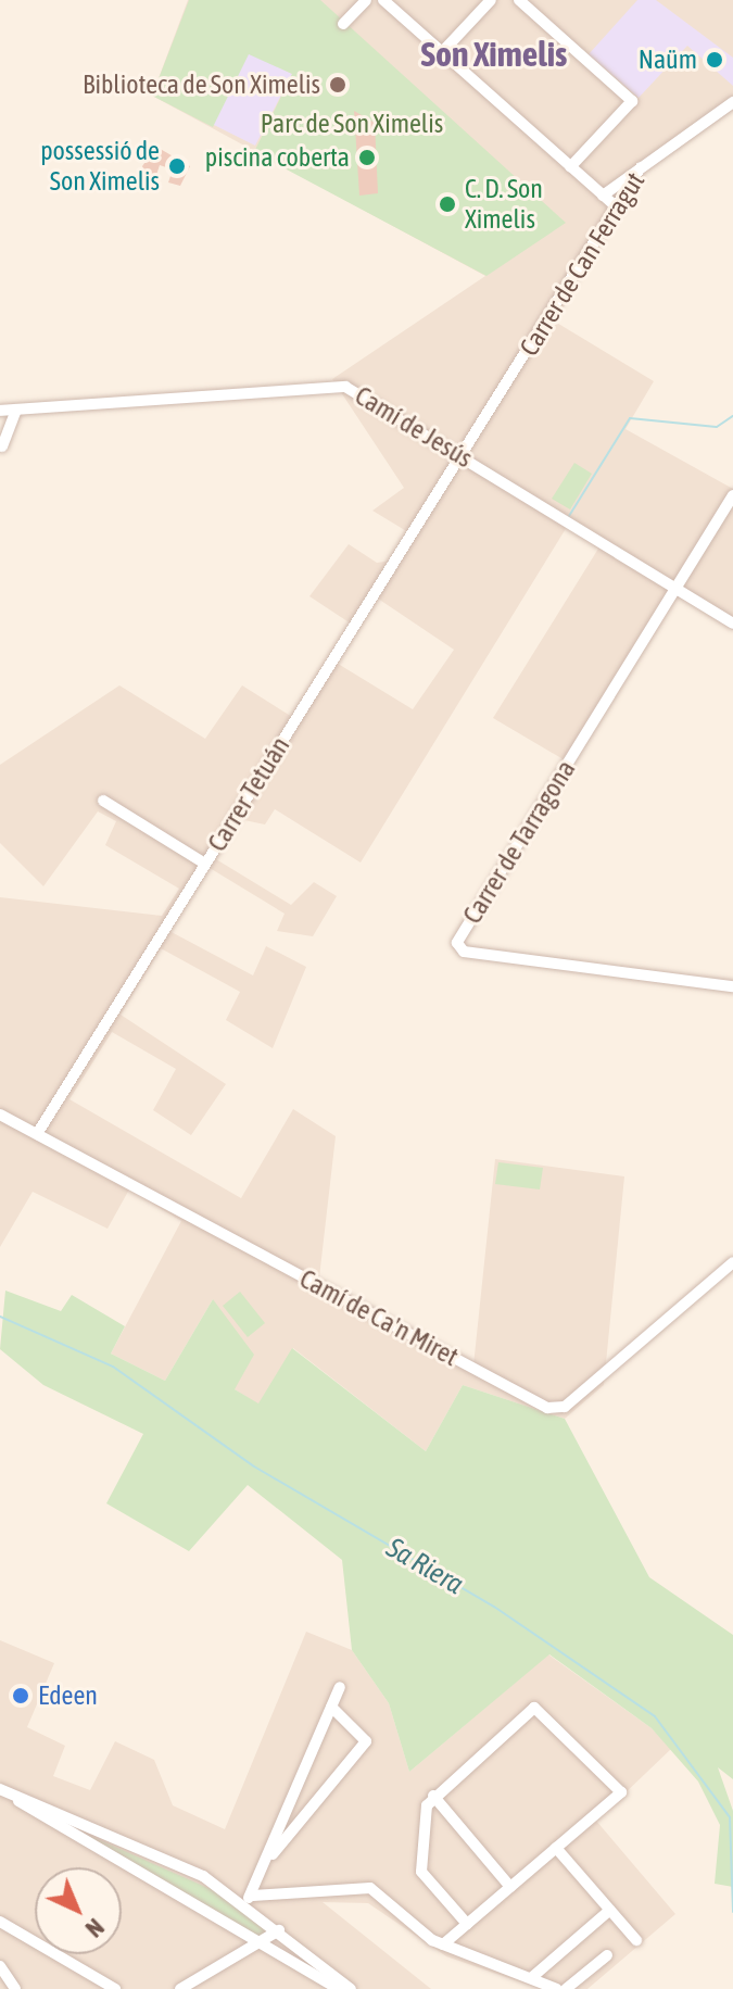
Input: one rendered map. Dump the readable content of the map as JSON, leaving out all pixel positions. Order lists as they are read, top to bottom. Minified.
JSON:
{"streets":{"street":["Carrer de Can Ferragut","Camí de Jesús","Carrer Tetuán","Carrer de Tarragona","Camí de Ca'n Miret"]},"crossings":[["Carrer de Can Ferragut","Camí de Jesús"],["Carrer de Can Ferragut","Carrer Tetuán"],["Camí de Jesús","Carrer Tetuán"],["Camí de Jesús","Carrer de Tarragona"],["Carrer Tetuán","Camí de Ca'n Miret"]],"districts":["Son Ximelis"],"water":["Sa Riera"],"parks":["Parc de Son Ximelis"],"places":["Naüm","Biblioteca de Son Ximelis","piscina coberta","possessió de Son Ximelis","C. D. Son Ximelis","Edeen"],"north":"bottom right"}
